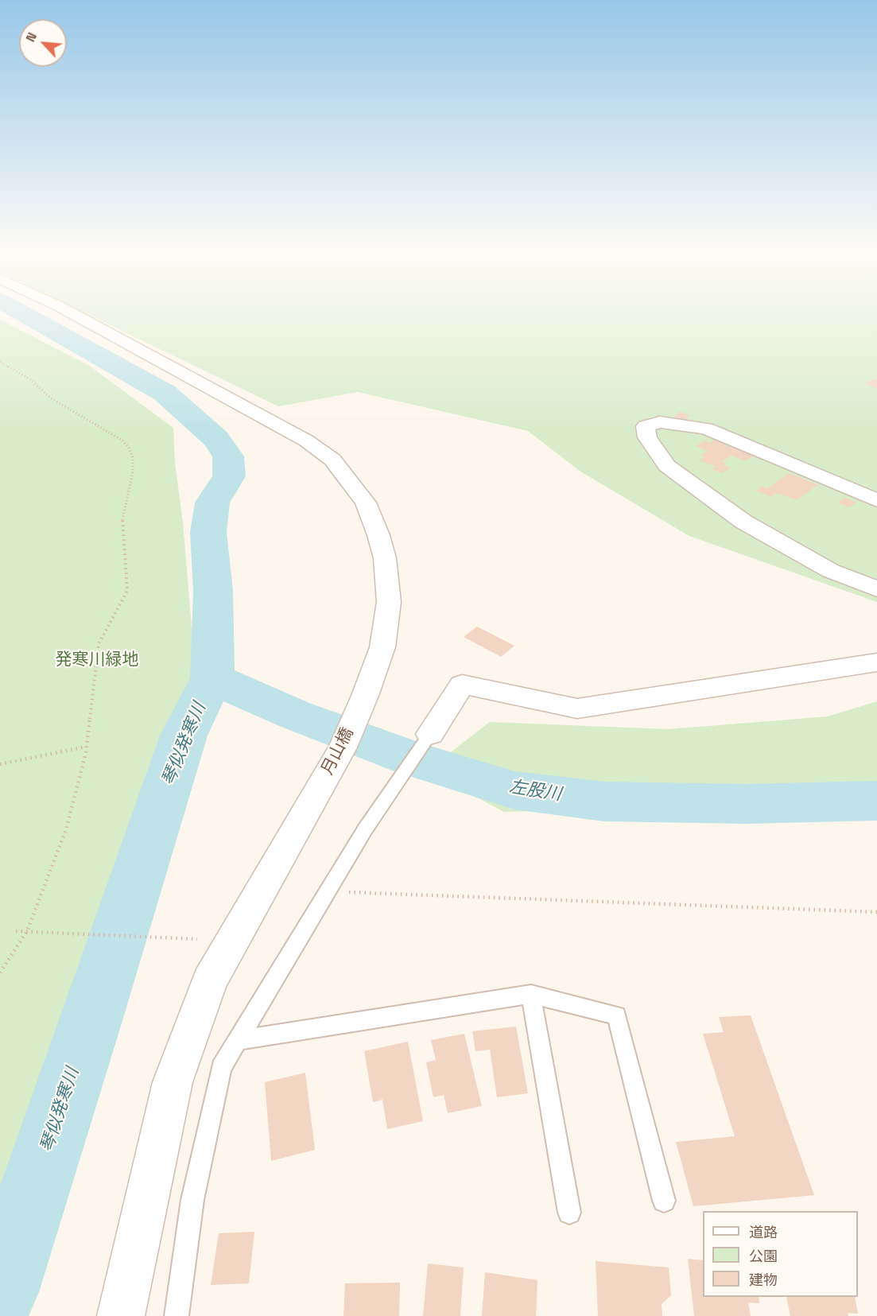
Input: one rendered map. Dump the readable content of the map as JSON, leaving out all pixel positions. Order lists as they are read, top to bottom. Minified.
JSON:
{"streets":{"street":["月山橋"]},"water":["琴似発寒川","左股川"],"parks":["発寒川緑地"],"legend":["道路","公園","建物"],"north":"top left"}
